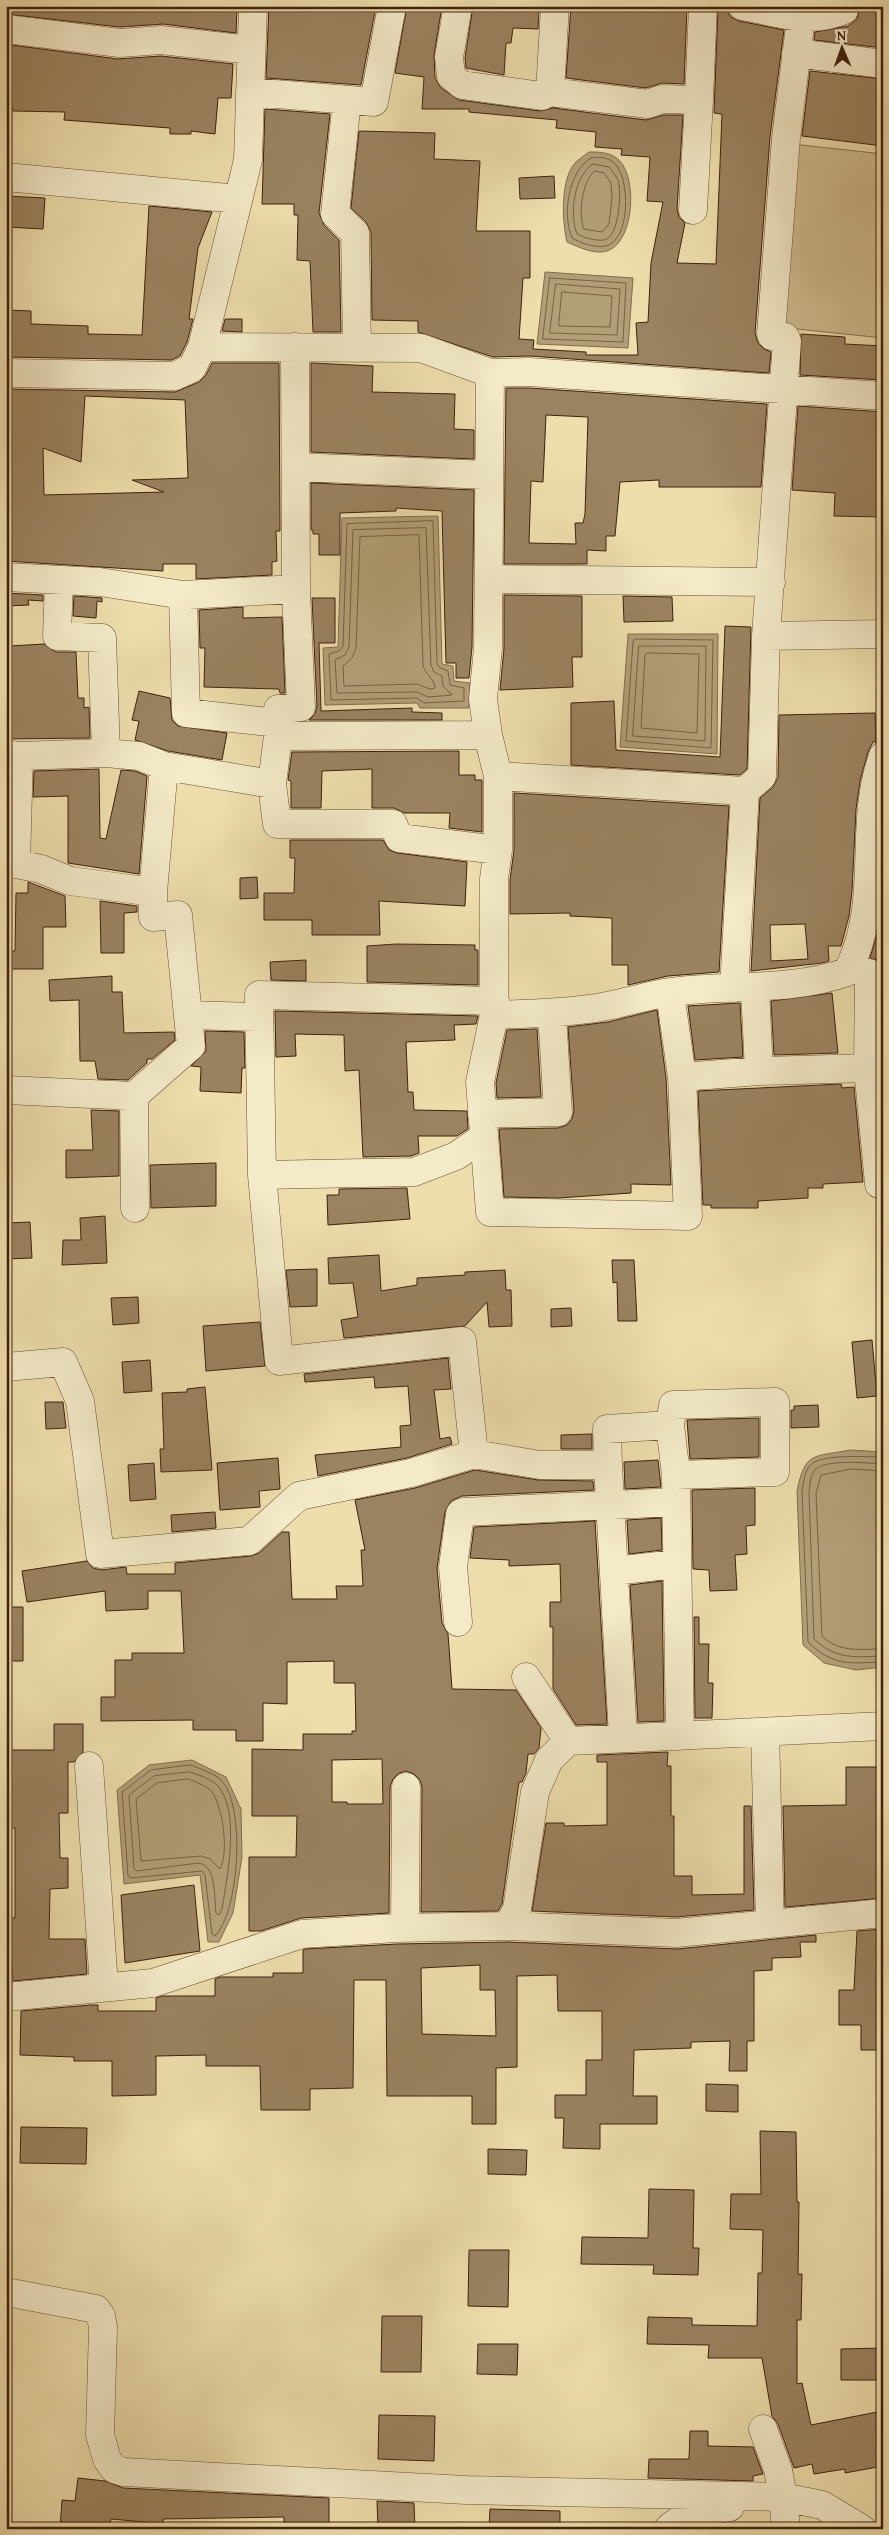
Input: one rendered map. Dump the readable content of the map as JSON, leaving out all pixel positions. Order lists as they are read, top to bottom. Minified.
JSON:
{"north":"top"}
